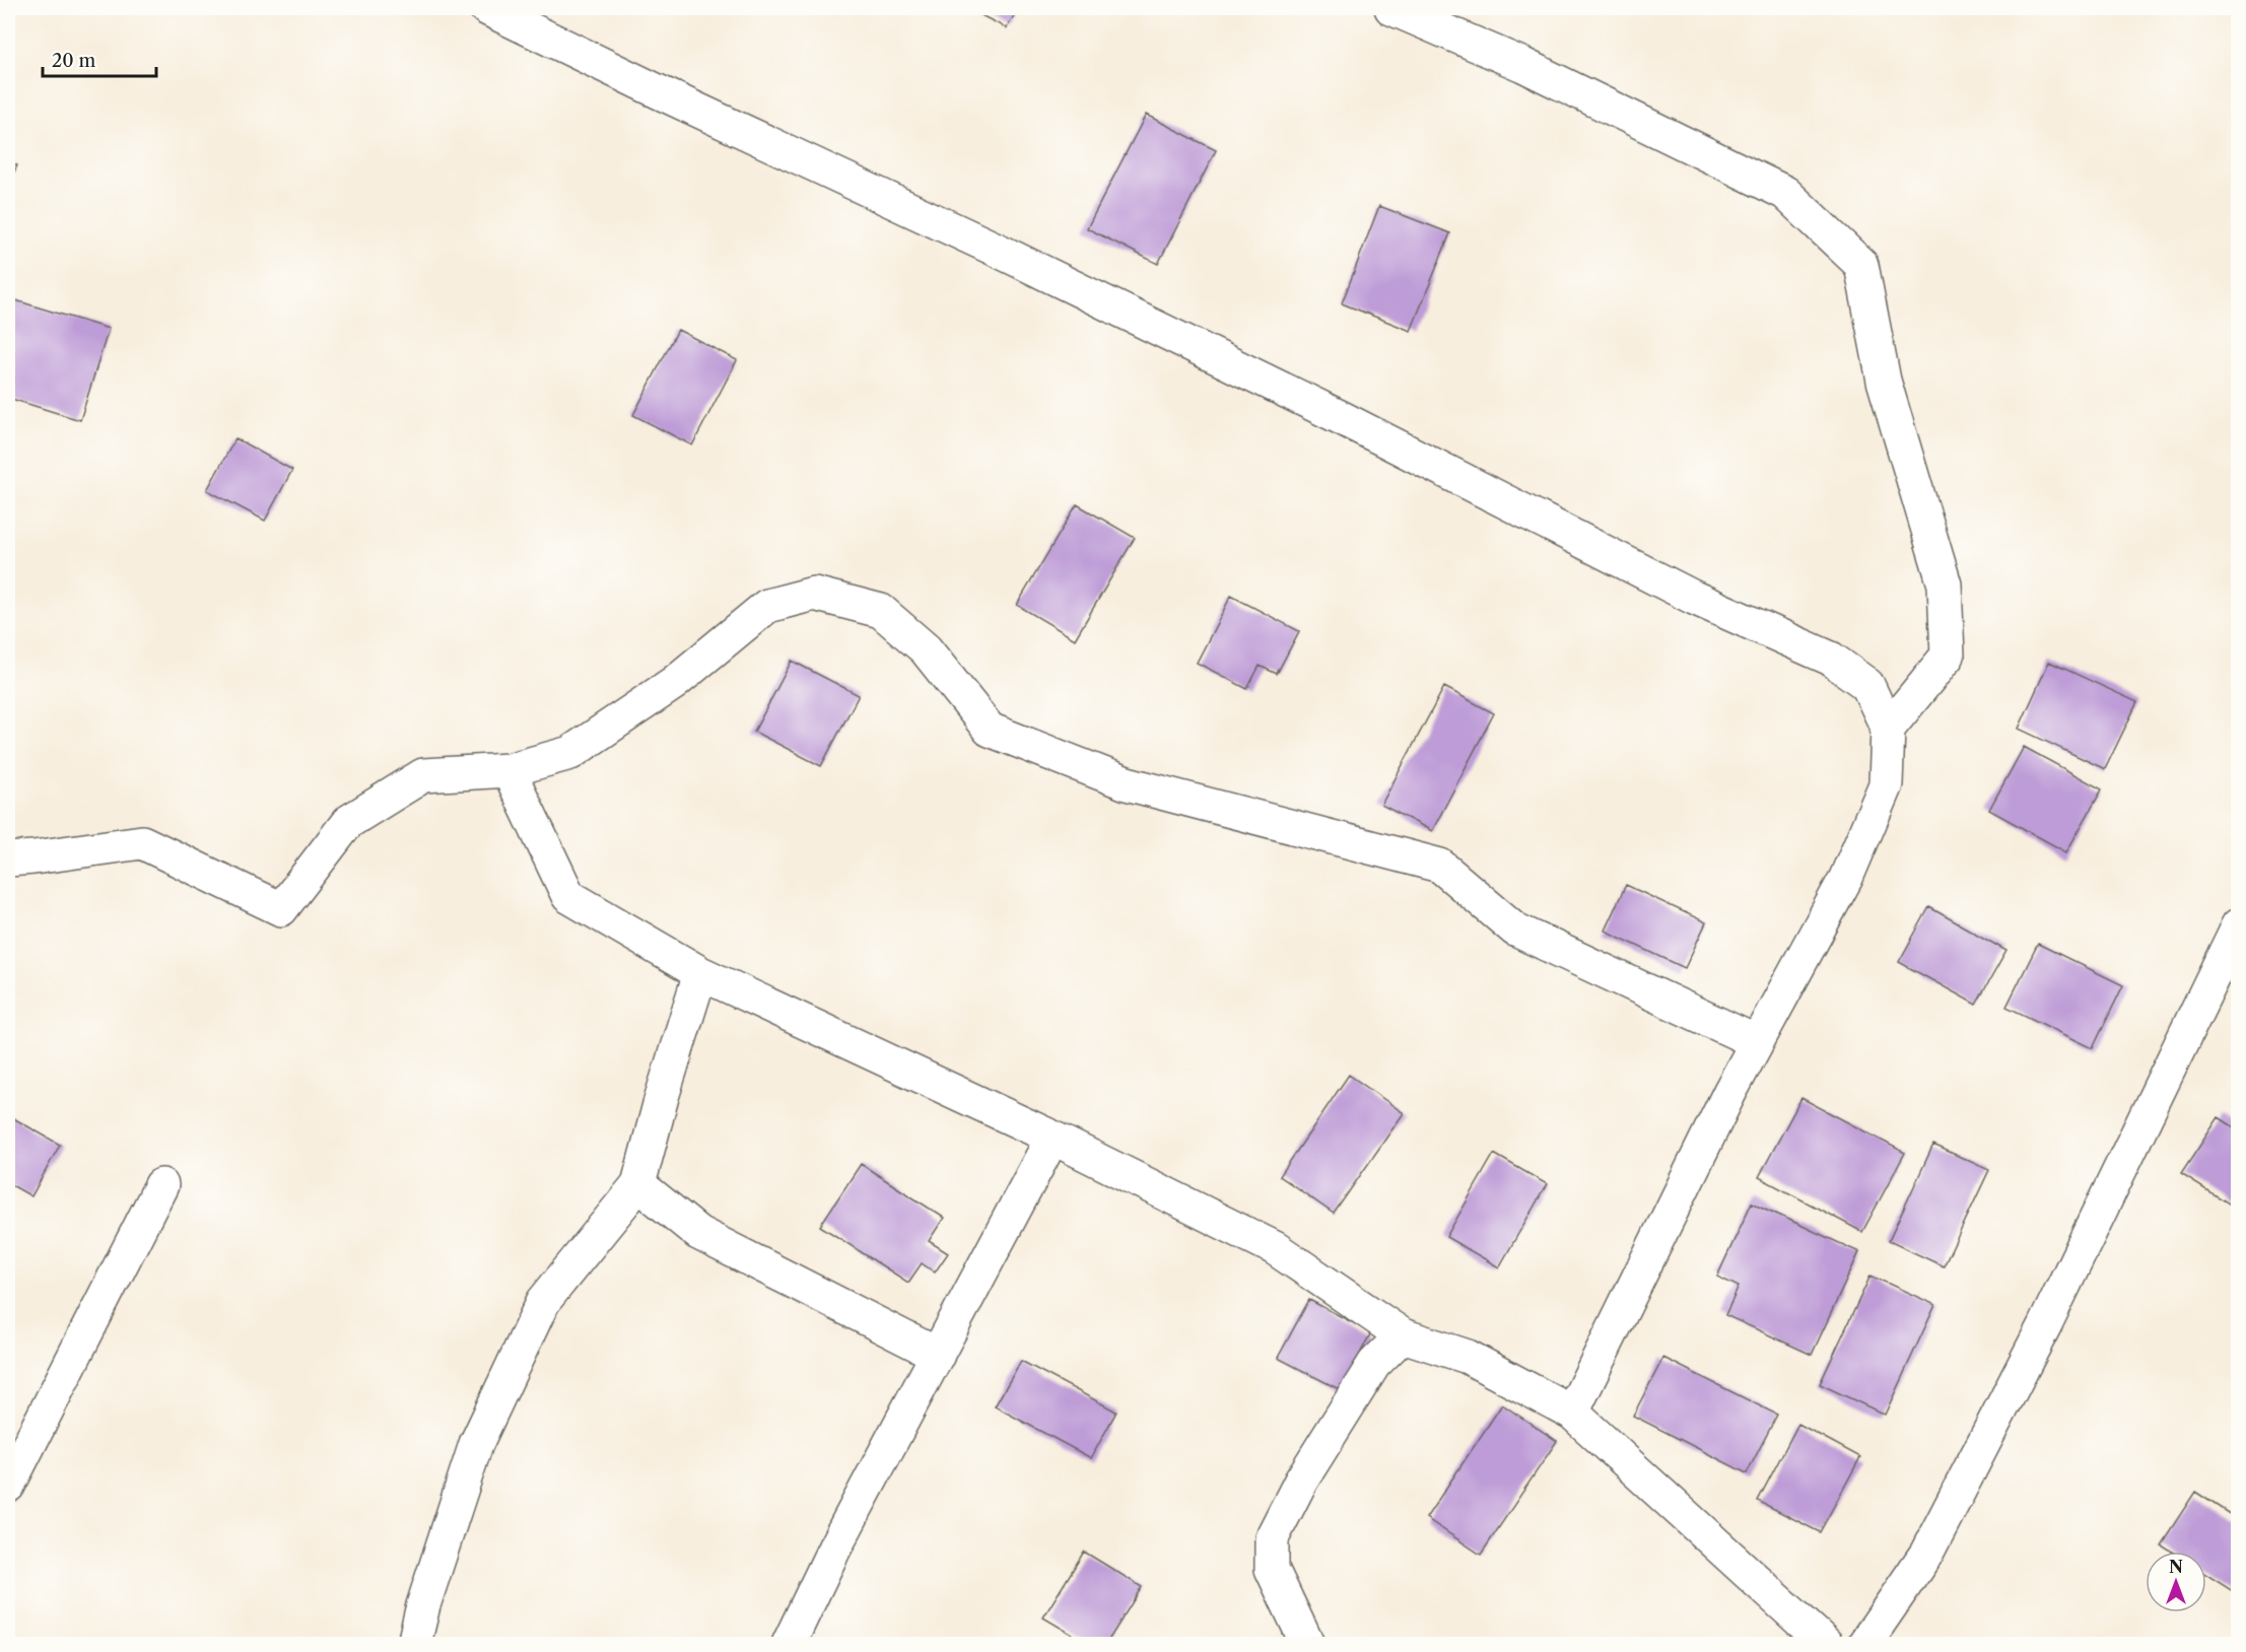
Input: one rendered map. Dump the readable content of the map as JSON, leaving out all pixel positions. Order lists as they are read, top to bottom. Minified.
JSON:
{"scale_bar":"20 m","north":"top"}
